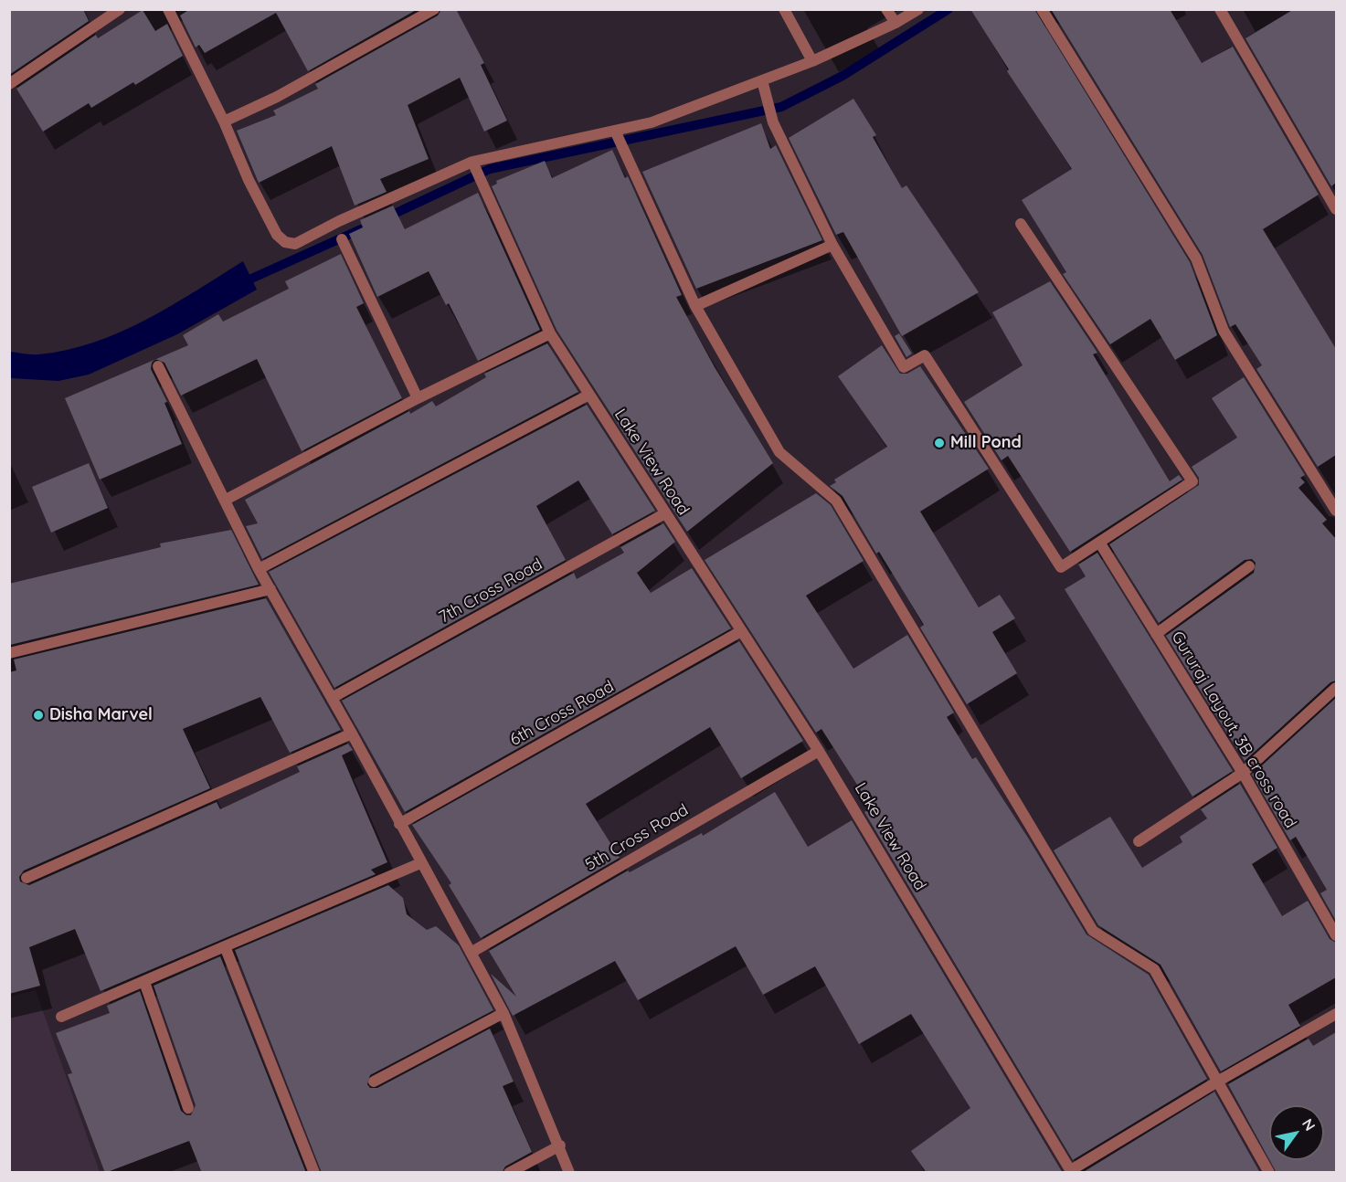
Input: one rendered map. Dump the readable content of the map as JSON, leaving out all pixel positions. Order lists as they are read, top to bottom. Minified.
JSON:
{"streets":{"street":["Lake View Road","7th Cross Road","6th Cross Road","Gururaj Layout, 3B cross road","5th Cross Road"]},"crossings":[["Lake View Road","7th Cross Road"],["Lake View Road","6th Cross Road"],["Lake View Road","5th Cross Road"]],"places":["Mill Pond","Disha Marvel"],"north":"top right"}
